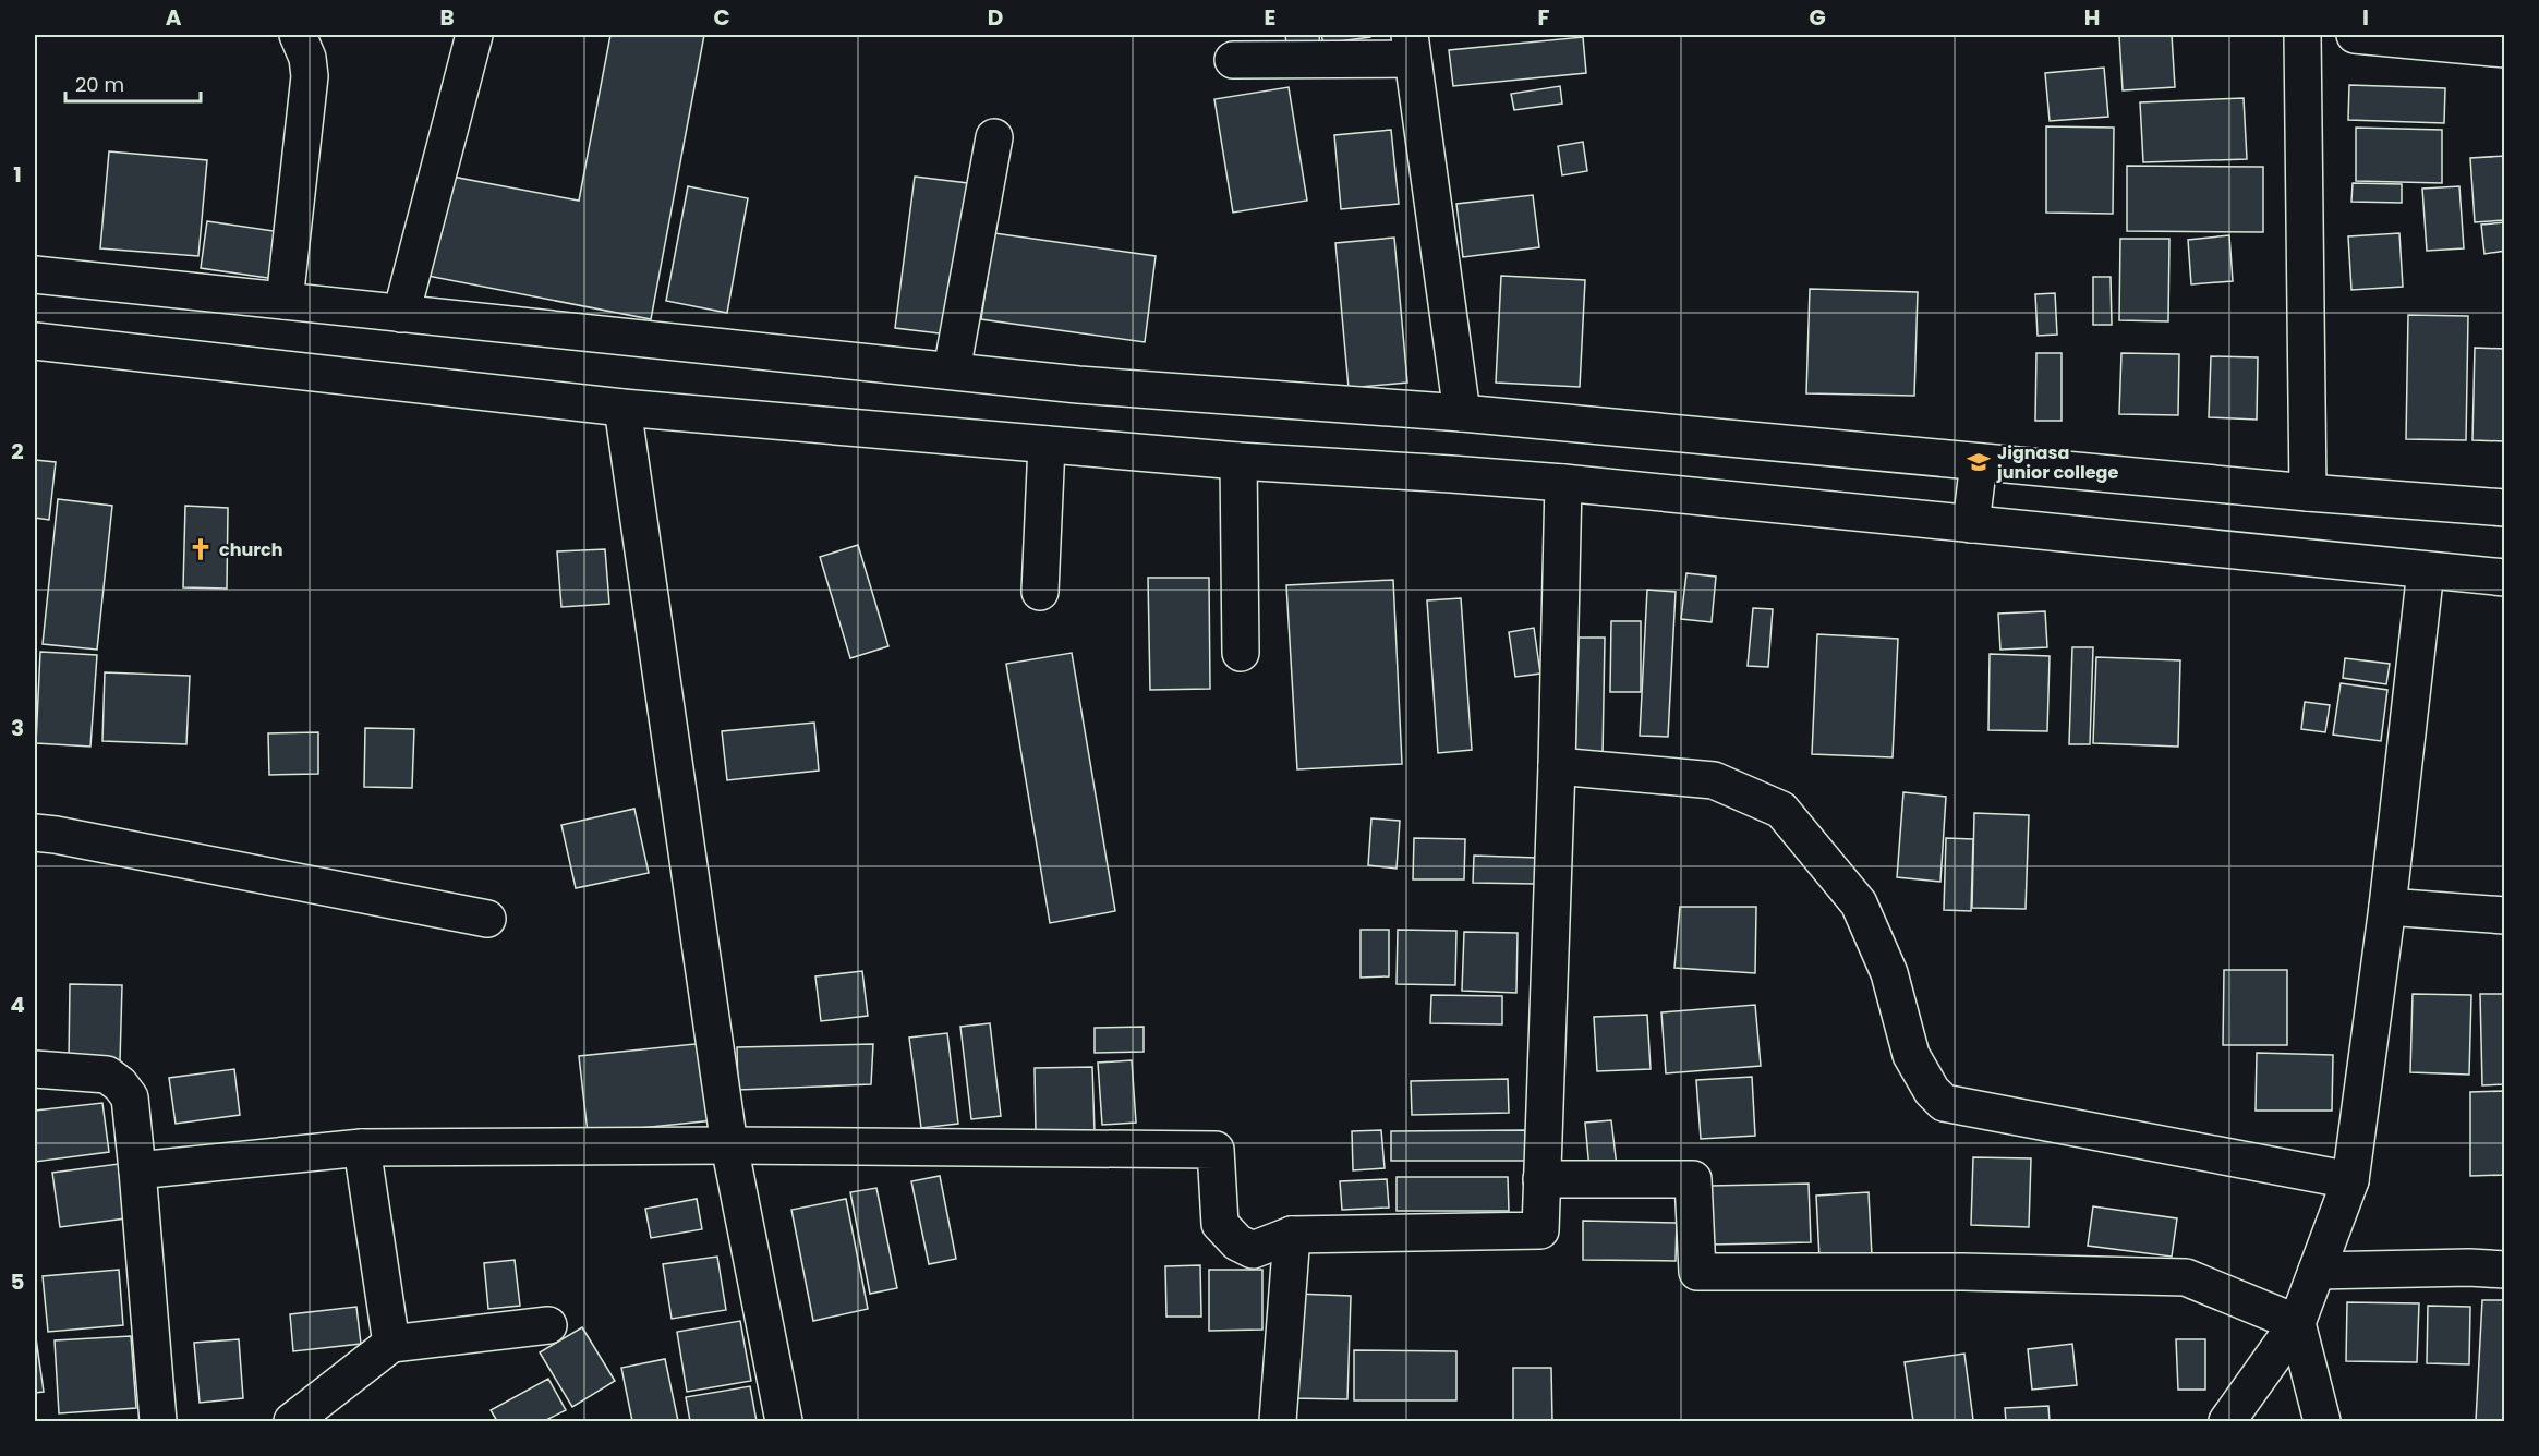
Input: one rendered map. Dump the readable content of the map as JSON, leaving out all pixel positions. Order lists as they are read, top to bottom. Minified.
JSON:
{"places":{"school or university":["Jignasa junior college"],"church":["church"]},"scale_bar":"20 m","grid":{"columns":["A","B","C","D","E","F","G","H","I"],"rows":["1","2","3","4","5"]}}
